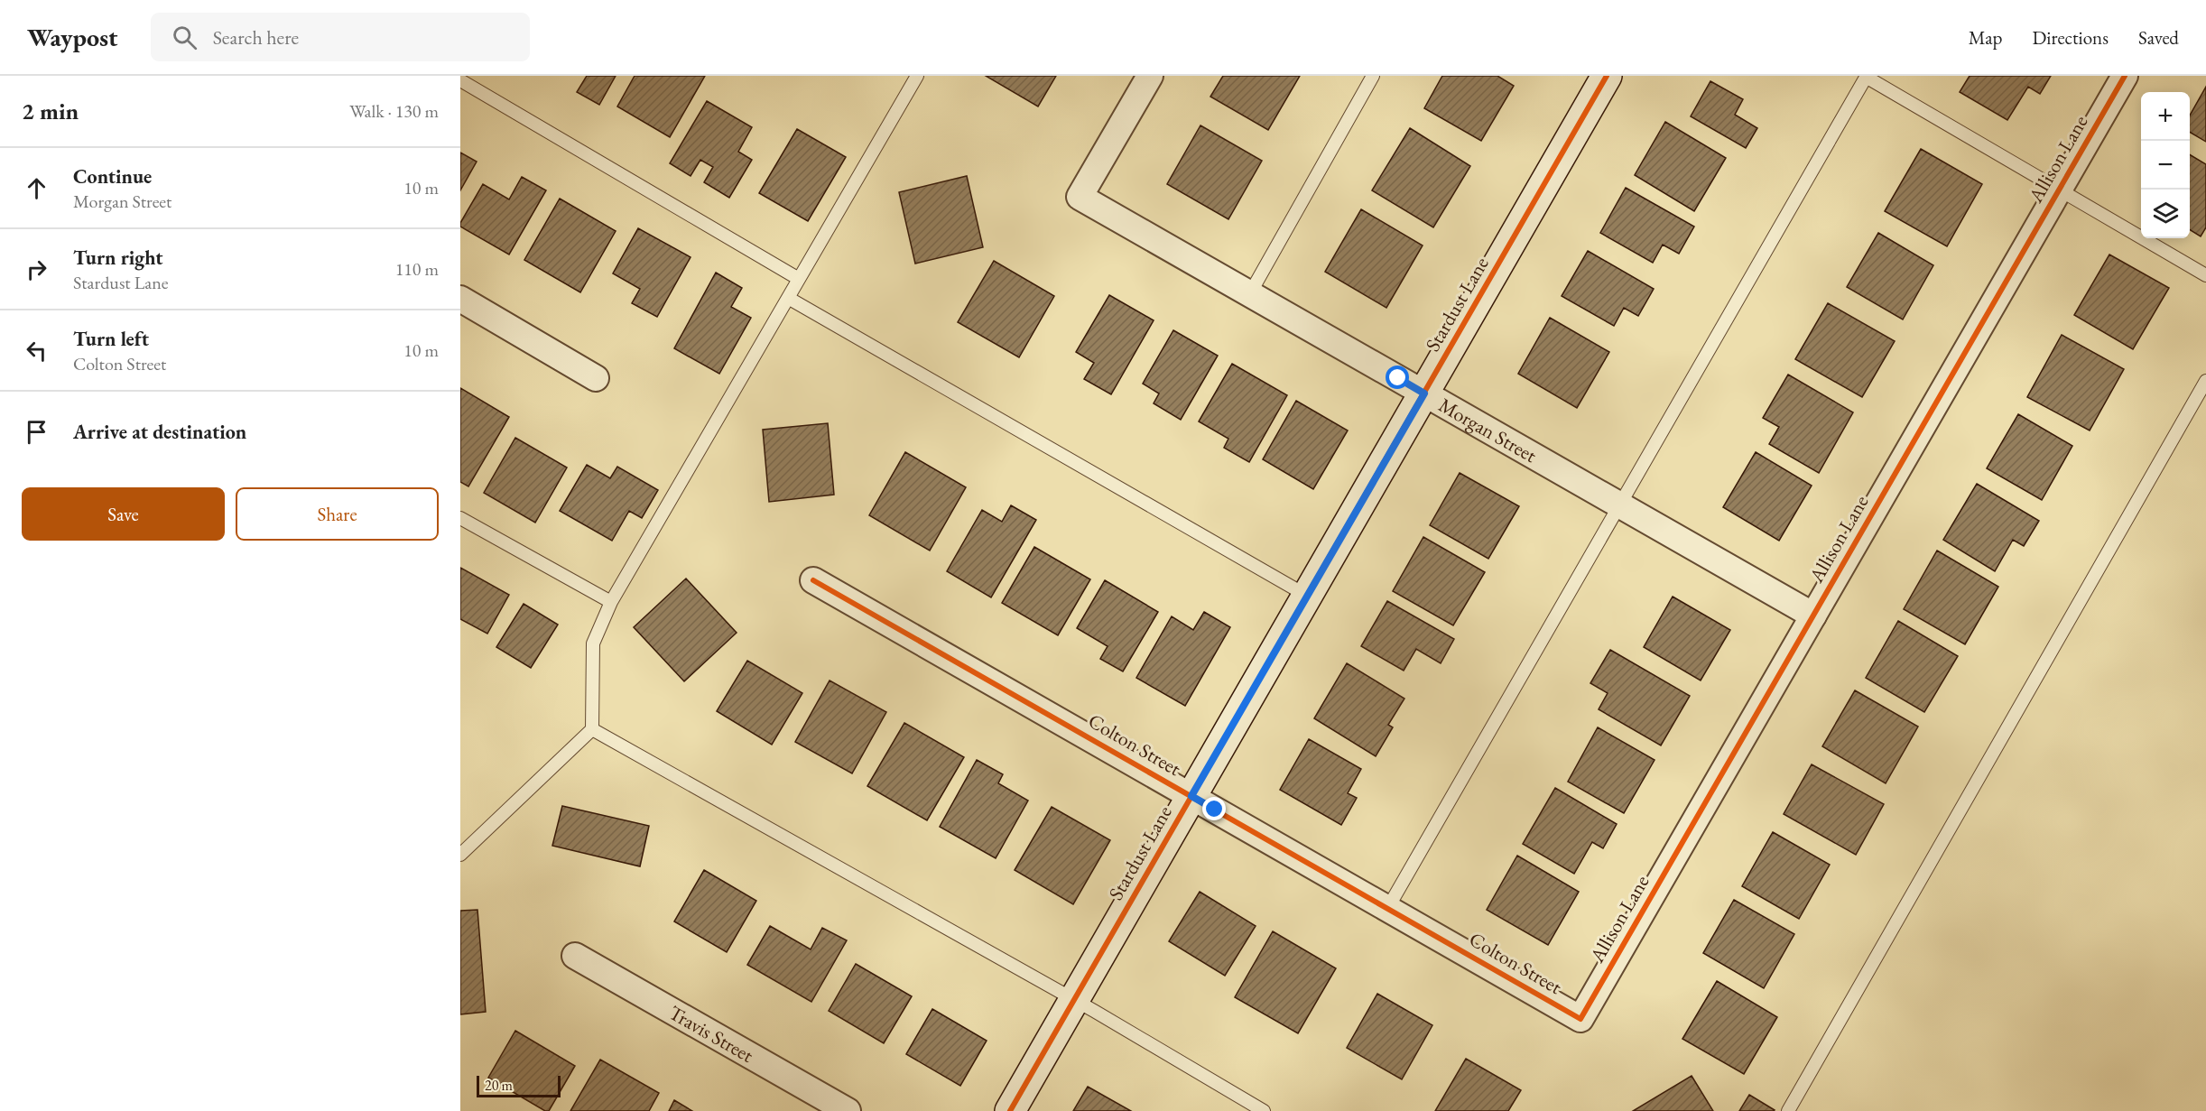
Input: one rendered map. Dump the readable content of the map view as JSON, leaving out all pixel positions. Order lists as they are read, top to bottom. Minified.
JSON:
{"streets":{"street":["Allison Lane","Stardust Lane","Morgan Street","Colton Street","Travis Street"]},"crossings":[["Allison Lane","Morgan Street"],["Allison Lane","Colton Street"],["Stardust Lane","Morgan Street"],["Stardust Lane","Colton Street"]],"scale_bar":"20 m","page":{"header":"Waypost","search":"Search here","nav":["Map","Directions","Saved"],"heading":["2 min","Walk · 130 m"],"map_buttons":["+","−"],"list":[["Continue","Morgan Street","10 m"],["Turn right","Stardust Lane","110 m"],["Turn left","Colton Street","10 m"],"Arrive at destination"],"buttons":["Save","Share"],"scale":"20 m"}}
